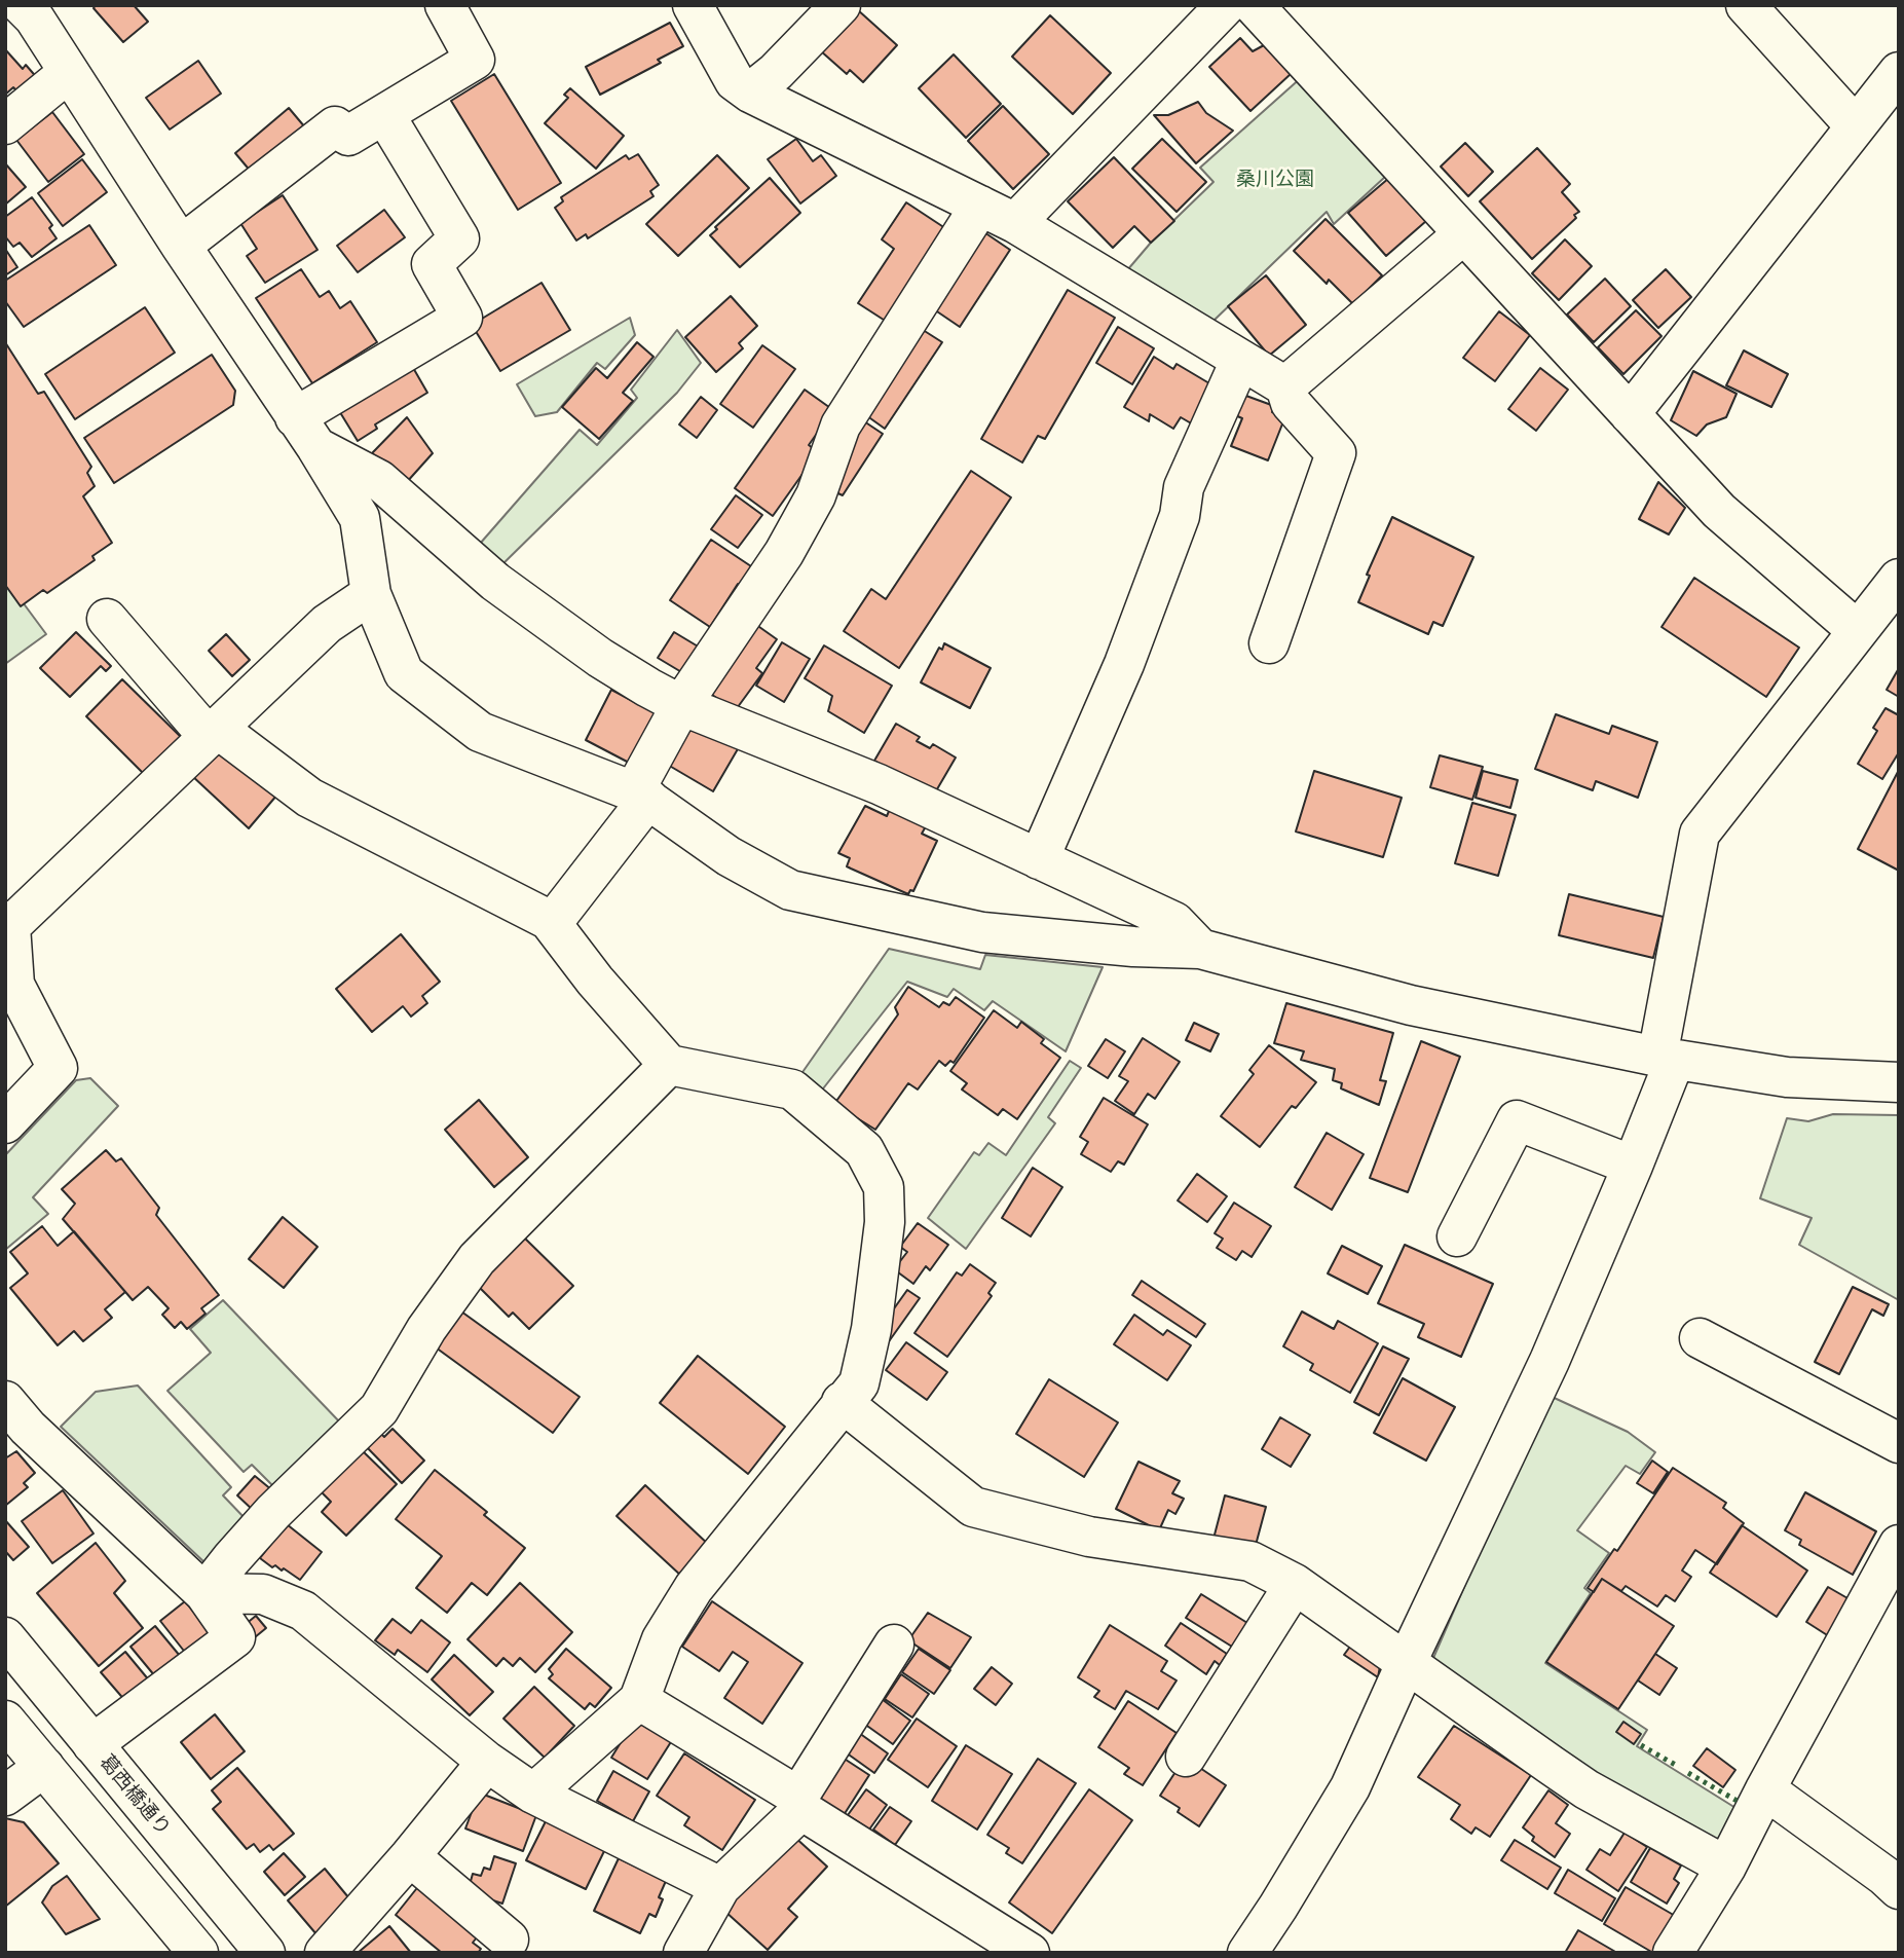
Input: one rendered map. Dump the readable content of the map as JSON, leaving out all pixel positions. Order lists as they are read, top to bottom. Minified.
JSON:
{"streets":{"street":["葛西橋通り"]},"parks":["桑川公園"]}
